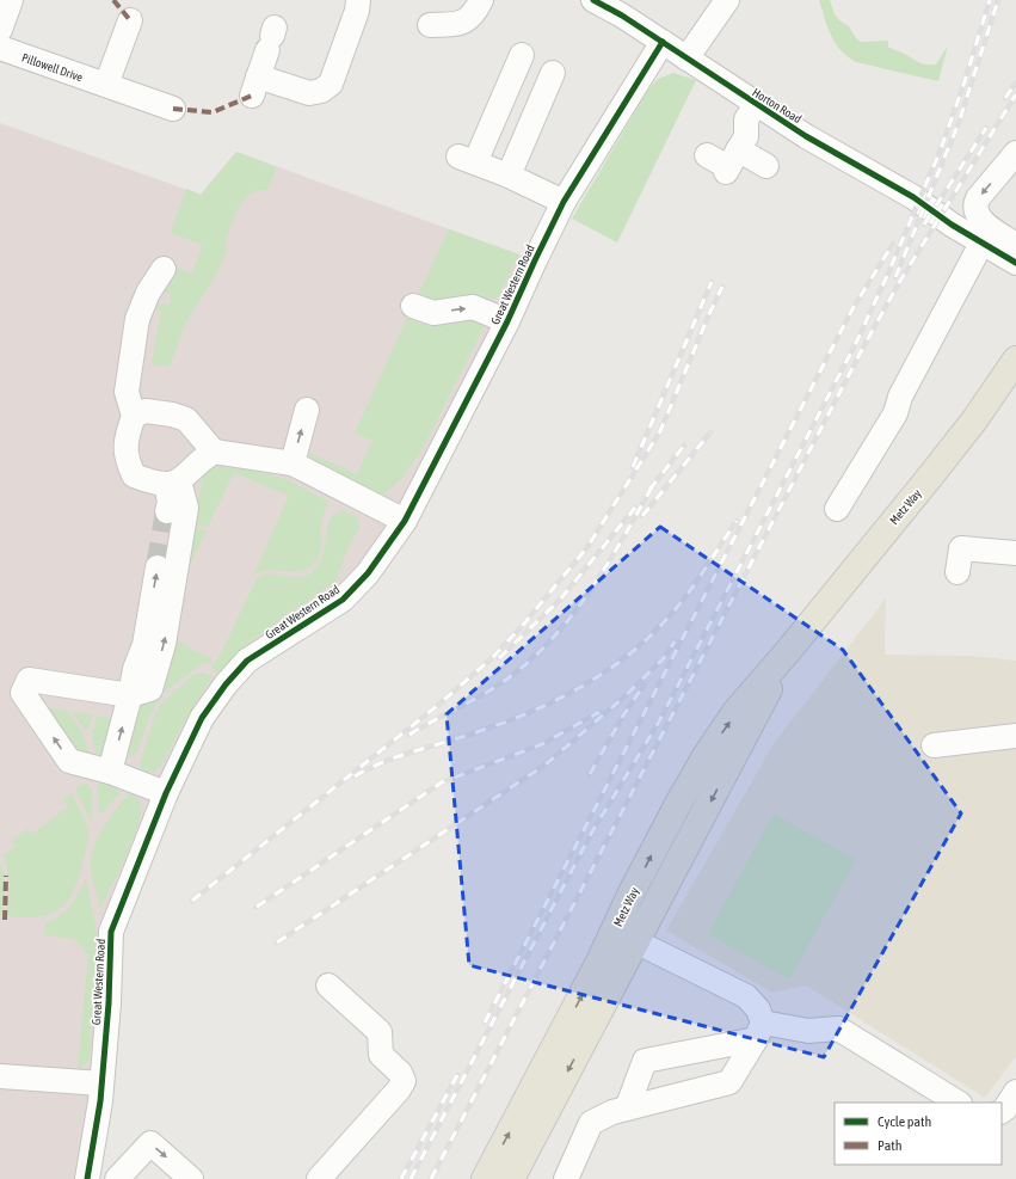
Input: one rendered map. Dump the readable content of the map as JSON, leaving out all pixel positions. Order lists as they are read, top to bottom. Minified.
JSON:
{"streets":{"main road":["Metz Way"],"street":["Pillowell Drive","Horton Road","Great Western Road"]},"crossings":[["Horton Road","Great Western Road"]],"legend":["Cycle path","Path"]}
